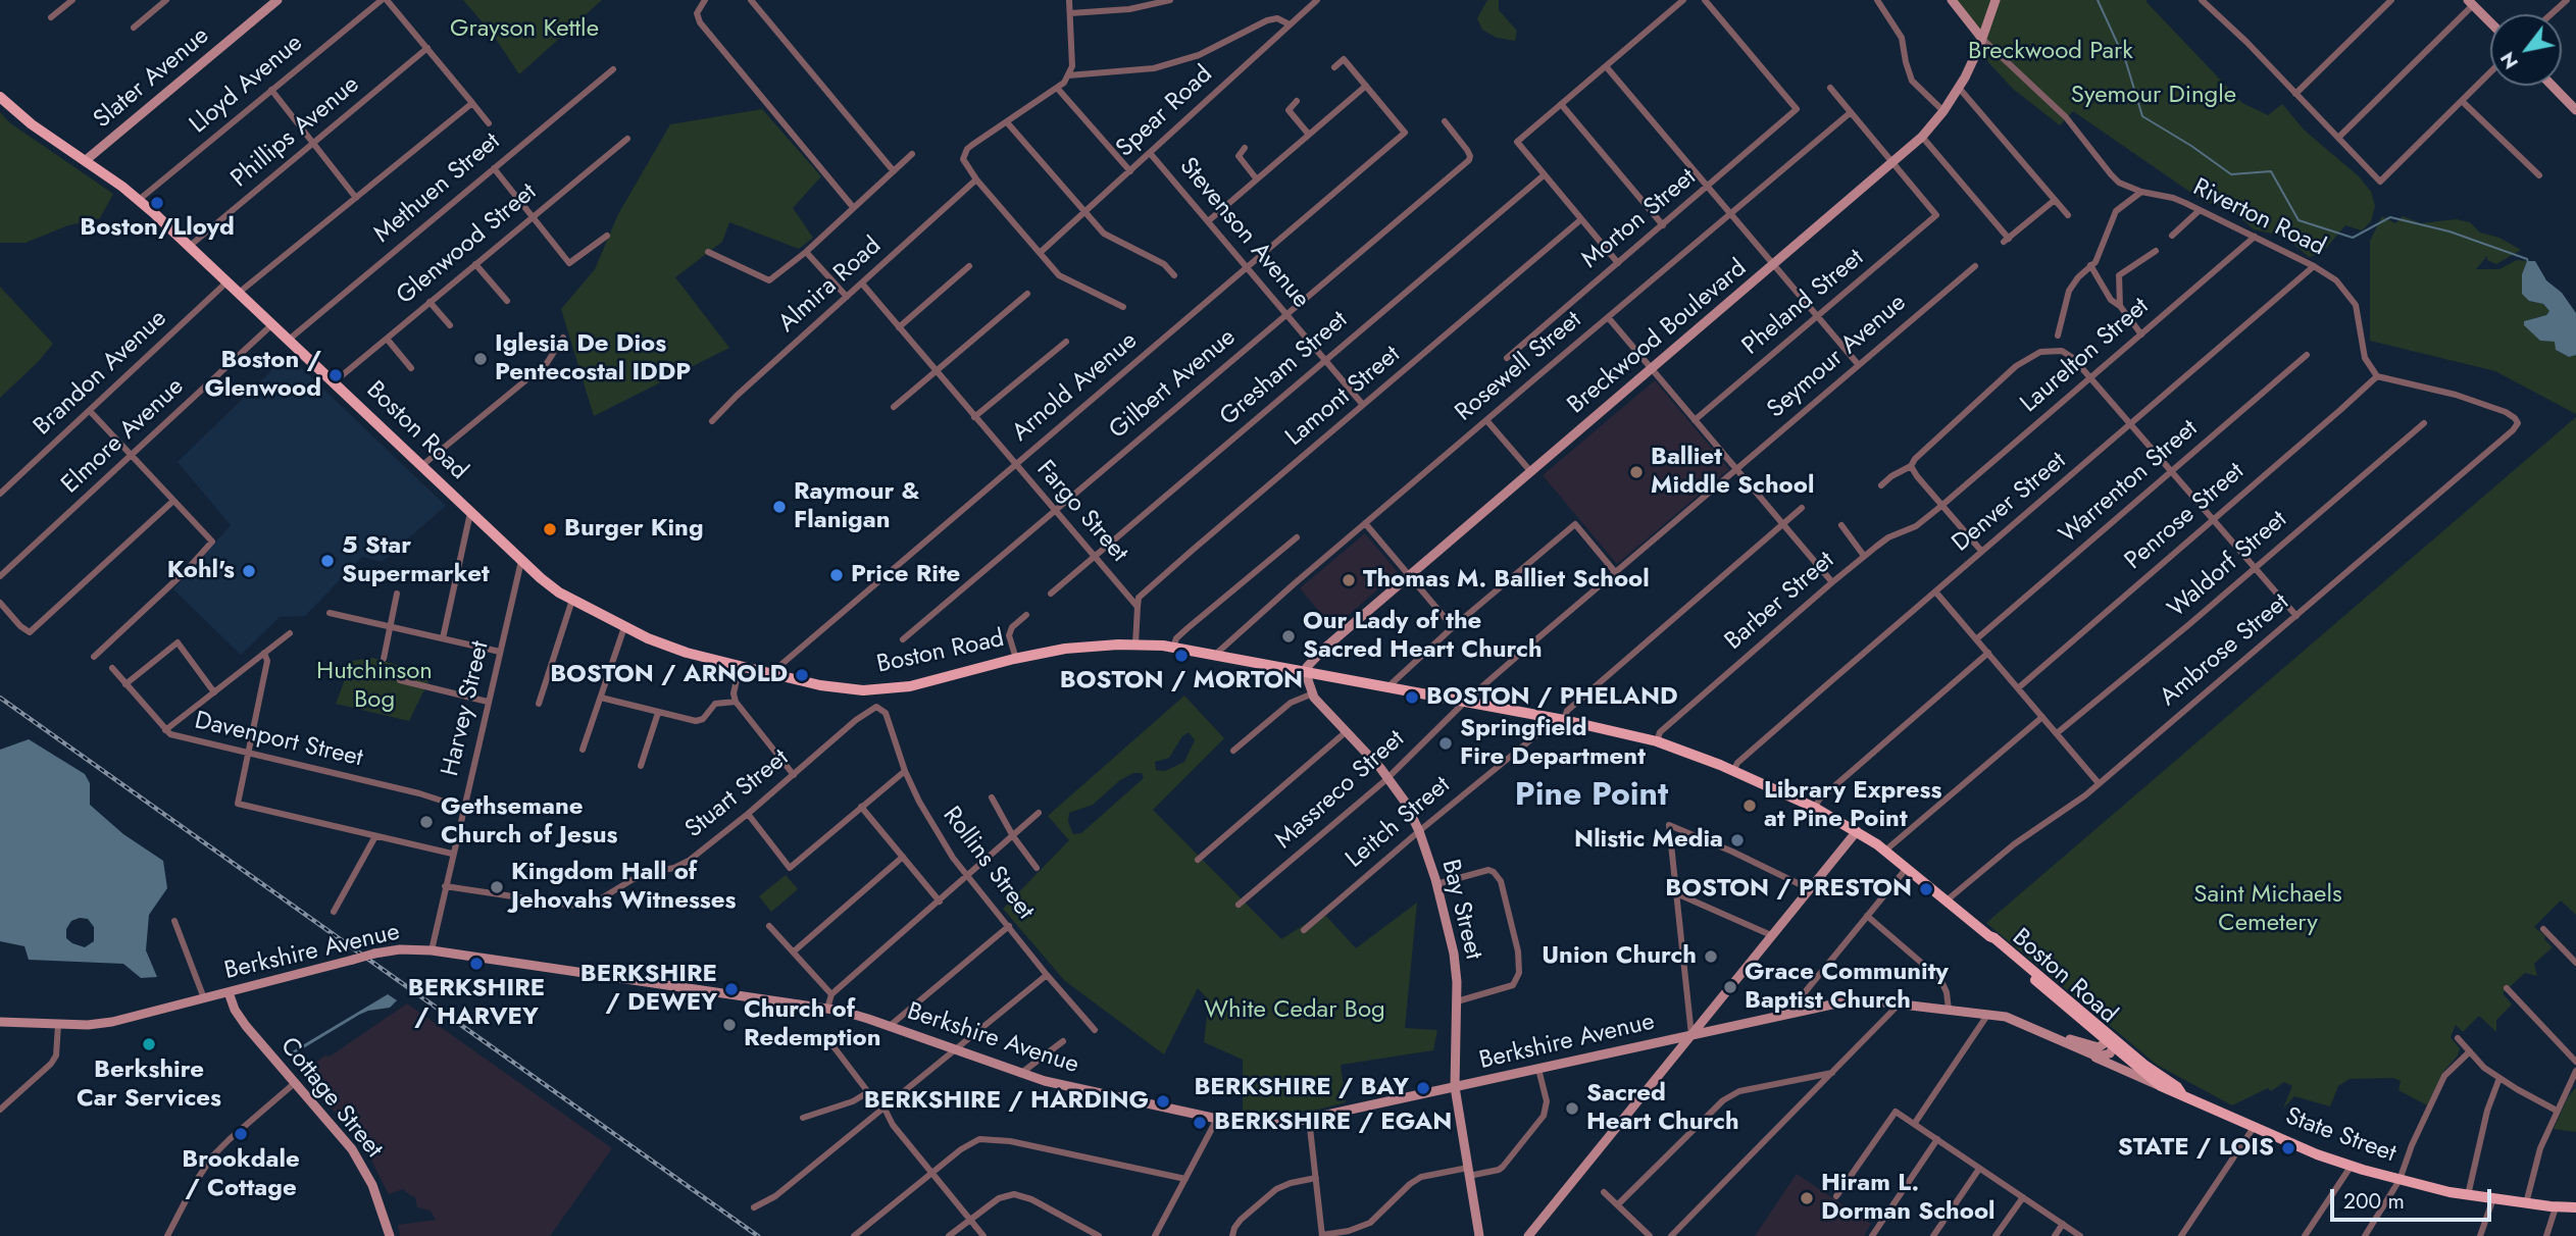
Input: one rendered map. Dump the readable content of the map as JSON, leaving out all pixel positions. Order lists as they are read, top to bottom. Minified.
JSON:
{"streets":{"main road":["Slater Avenue","Breckwood Boulevard","Boston Road","Bay Street","Berkshire Avenue","Cottage Street","State Street"],"street":["Lloyd Avenue","Spear Road","Phillips Avenue","Methuen Street","Riverton Road","Morton Street","Stevenson Avenue","Glenwood Street","Almira Road","Pheland Street","Laurelton Street","Seymour Avenue","Rosewell Street","Gresham Street","Brandon Avenue","Gilbert Avenue","Arnold Avenue","Lamont Street","Elmore Avenue","Warrenton Street","Denver Street","Fargo Street","Penrose Street","Waldorf Street","Barber Street","Ambrose Street","Harvey Street","Davenport Street","Massreco Street","Stuart Street","Leitch Street","Rollins Street"]},"crossings":[["Slater Avenue","Boston Road"],["Lloyd Avenue","Boston Road"],["Spear Road","Stevenson Avenue"],["Phillips Avenue","Boston Road"],["Methuen Street","Boston Road"],["Riverton Road","Breckwood Boulevard"],["Riverton Road","Laurelton Street"],["Riverton Road","Denver Street"],["Riverton Road","Penrose Street"],["Riverton Road","Ambrose Street"],["Stevenson Avenue","Gresham Street"],["Stevenson Avenue","Gilbert Avenue"],["Stevenson Avenue","Arnold Avenue"],["Stevenson Avenue","Lamont Street"],["Glenwood Street","Boston Road"],["Almira Road","Fargo Street"],["Pheland Street","Breckwood Boulevard"],["Breckwood Boulevard","Boston Road"],["Breckwood Boulevard","Bay Street"],["Laurelton Street","Barber Street"],["Seymour Avenue","Boston Road"],["Seymour Avenue","Massreco Street"],["Rosewell Street","Boston Road"],["Gresham Street","Fargo Street"],["Brandon Avenue","Boston Road"],["Gilbert Avenue","Fargo Street"],["Arnold Avenue","Boston Road"],["Arnold Avenue","Fargo Street"],["Lamont Street","Fargo Street"],["Boston Road","Elmore Avenue"],["Boston Road","Denver Street"],["Boston Road","Barber Street"],["Boston Road","Ambrose Street"],["Boston Road","Harvey Street"],["Boston Road","Massreco Street"],["Boston Road","Leitch Street"],["Boston Road","Bay Street"],["Boston Road","Berkshire Avenue"],["Boston Road","State Street"],["Penrose Street","Ambrose Street"],["Harvey Street","Davenport Street"],["Harvey Street","Stuart Street"],["Harvey Street","Berkshire Avenue"],["Massreco Street","Bay Street"],["Stuart Street","Rollins Street"],["Leitch Street","Bay Street"],["Bay Street","Berkshire Avenue"],["Berkshire Avenue","Cottage Street"],["Berkshire Avenue","State Street"]],"districts":["Pine Point"],"parks":["Grayson Kettle","Breckwood Park","Syemour Dingle","Hutchinson Bog","Saint Michaels Cemetery","White Cedar Bog"],"places":["Boston/Lloyd","Iglesia De Dios Pentecostal IDDP","Boston / Glenwood","Balliet Middle School","Raymour & Flanigan","Burger King","5 Star Supermarket","Kohl's","Price Rite","Thomas M. Balliet School","Our Lady of the Sacred Heart Church","BOSTON / MORTON","BOSTON / ARNOLD","BOSTON / PHELAND","Springfield Fire Department","Library Express at Pine Point","Gethsemane Church of Jesus","Nlistic Media","Kingdom Hall of Jehovahs Witnesses","BOSTON / PRESTON","Union Church","BERKSHIRE / HARVEY","Grace Community Baptist Church","BERKSHIRE / DEWEY","Church of Redemption","Berkshire Car Services","BERKSHIRE / BAY","BERKSHIRE / HARDING","Sacred Heart Church","BERKSHIRE / EGAN","Brookdale / Cottage","STATE / LOIS","Hiram L. Dorman School"],"scale_bar":"200 m","north":"bottom left"}
